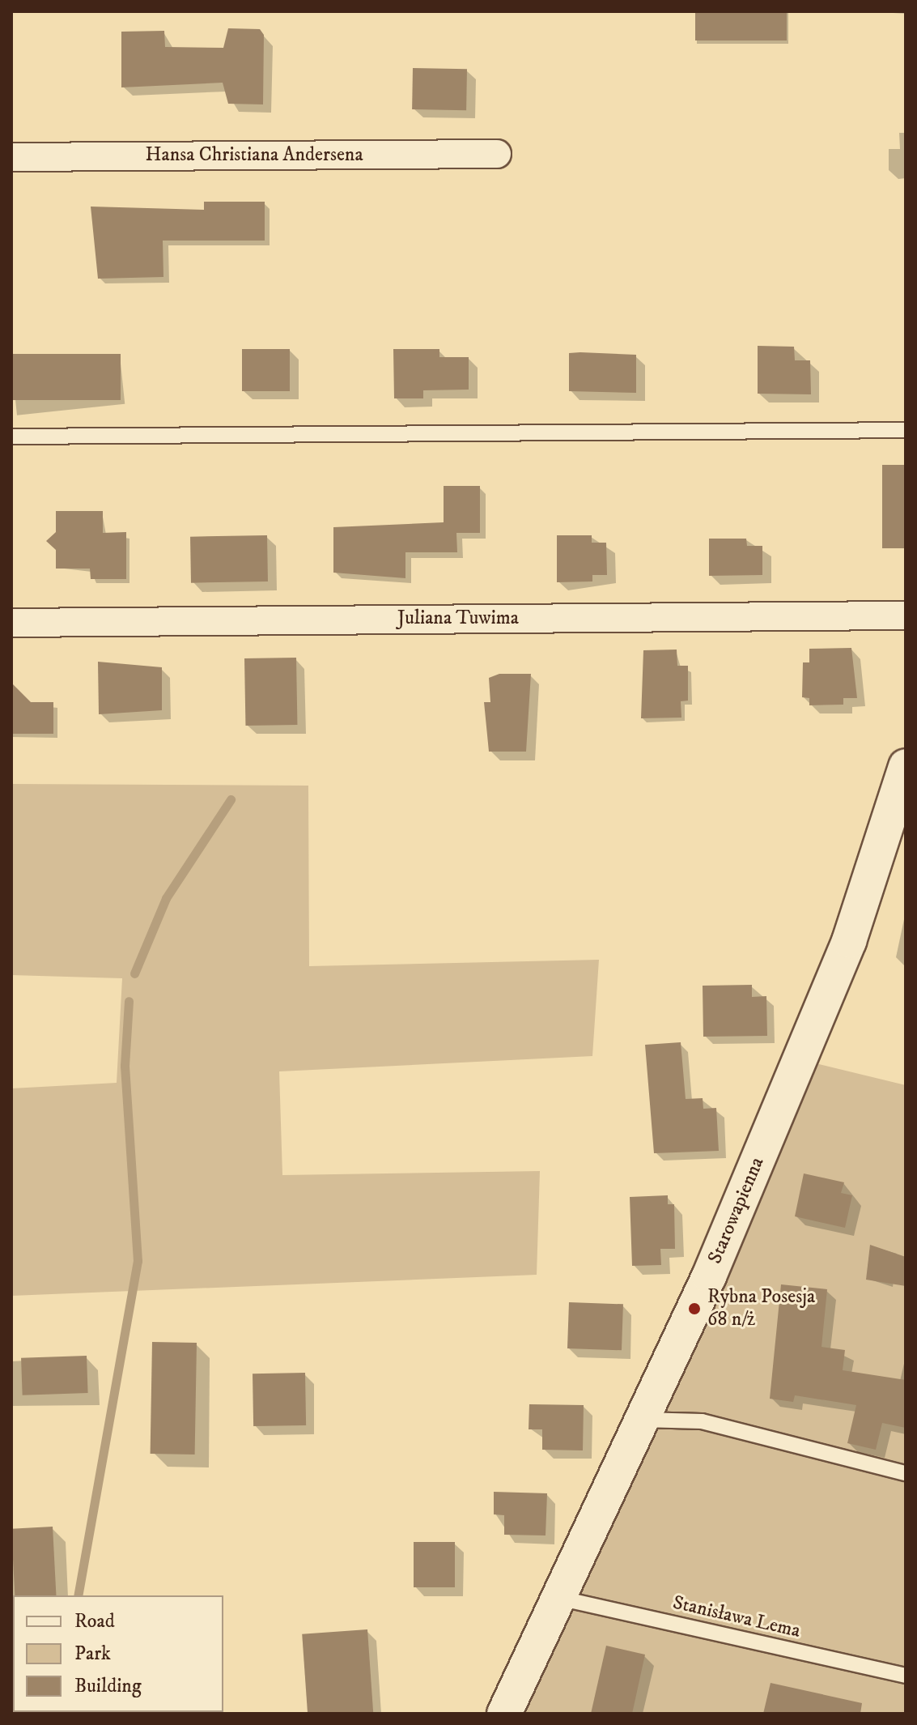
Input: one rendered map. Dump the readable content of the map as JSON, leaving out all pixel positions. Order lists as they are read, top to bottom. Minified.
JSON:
{"streets":{"street":["Hansa Christiana Andersena","Juliana Tuwima","Starowapienna"],"lane":["Stanisława Lema"]},"crossings":[["Starowapienna","Stanisława Lema"]],"places":["Rybna Posesja 68 n/ż"],"legend":["Road","Park","Building"]}
